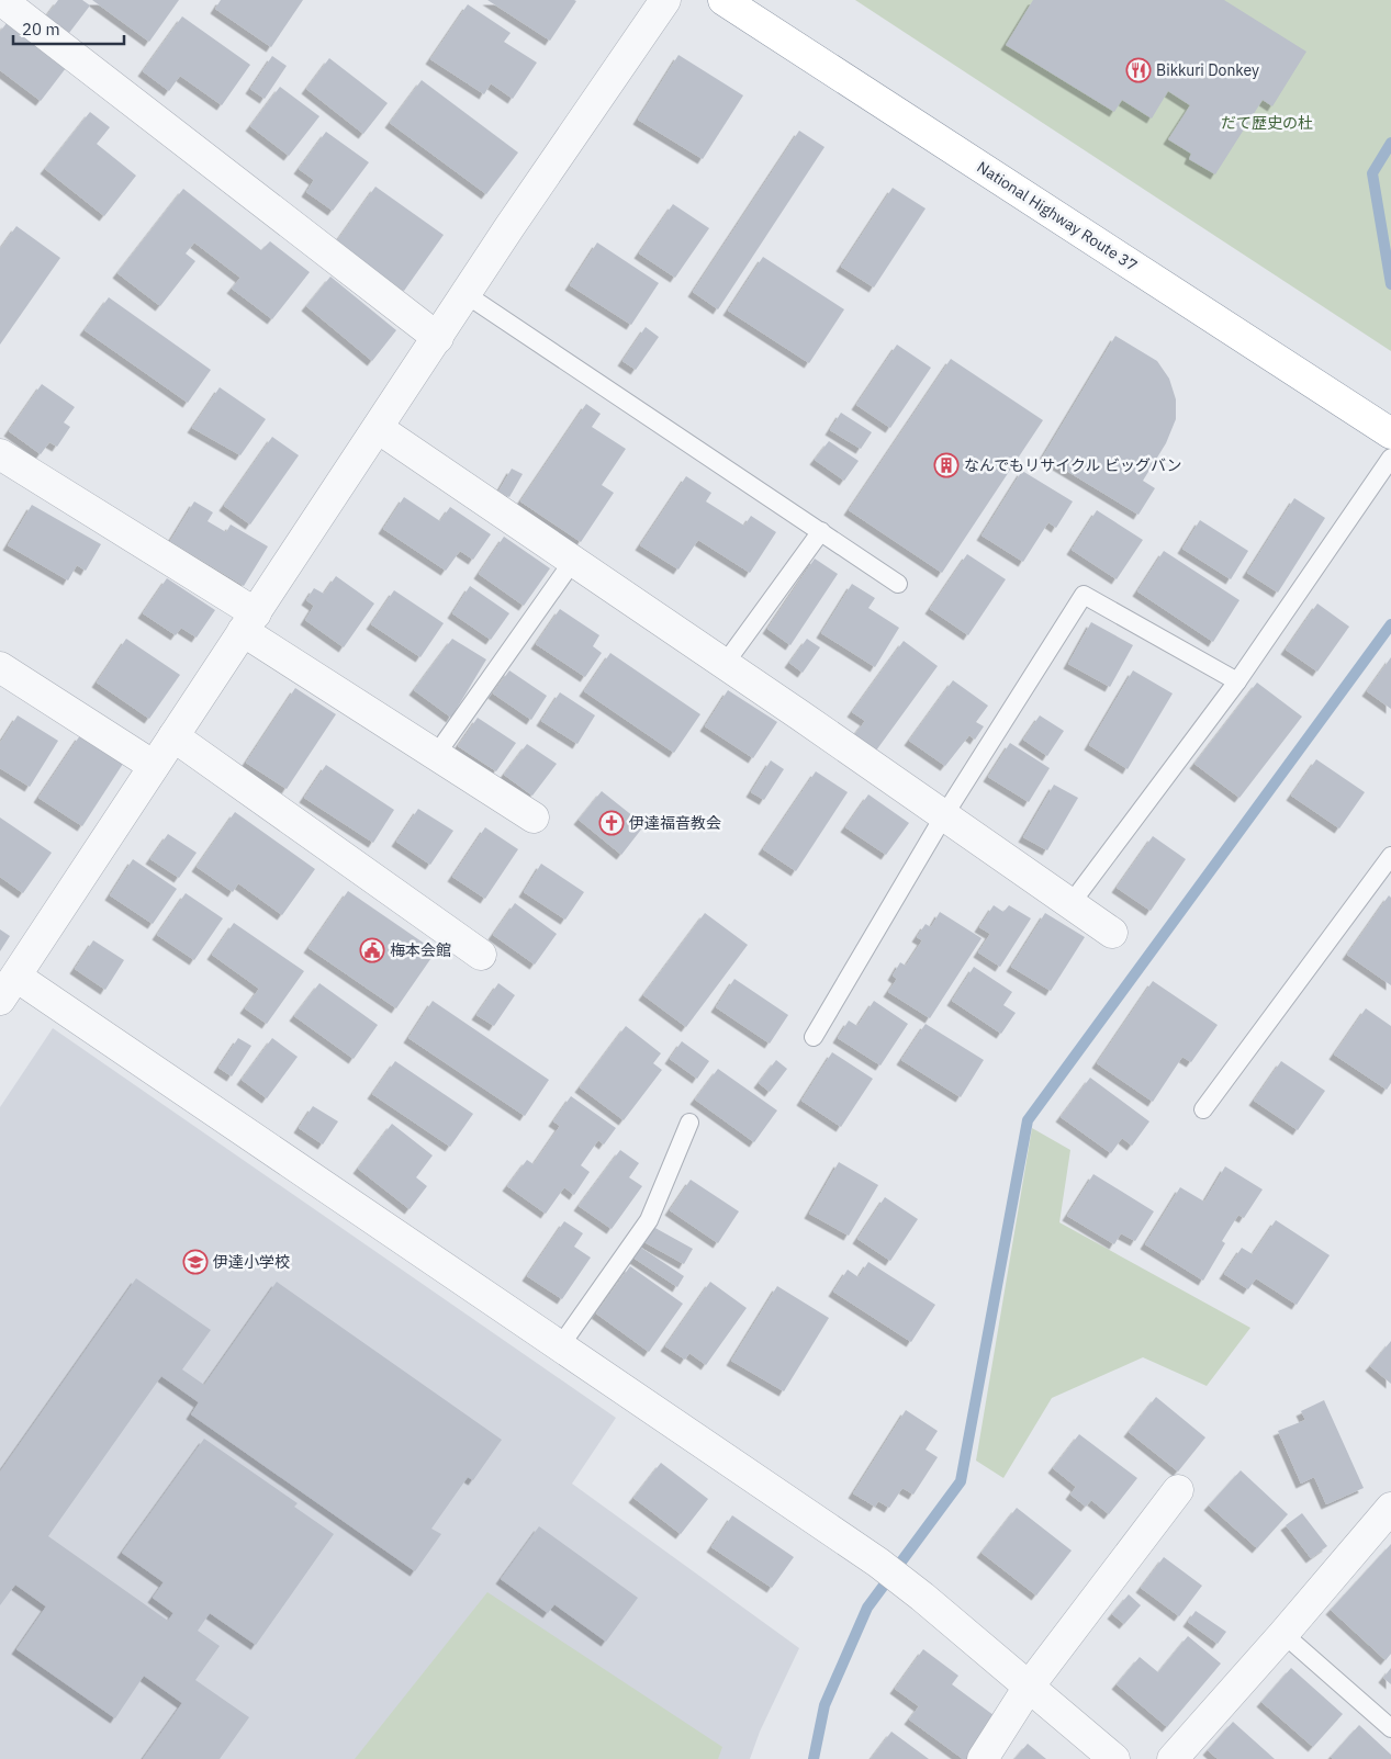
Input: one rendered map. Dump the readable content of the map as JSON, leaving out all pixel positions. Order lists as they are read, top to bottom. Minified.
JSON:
{"streets":{"highway":["National Highway Route 37"]},"parks":["だて歴史の杜"],"places":{"restaurant":["Bikkuri Donkey"],"building":["なんでもリサイクル ビッグバン"],"church":["伊達福音教会"],"public building":["梅本会館"],"school or university":["伊達小学校"]},"scale_bar":"20 m"}
